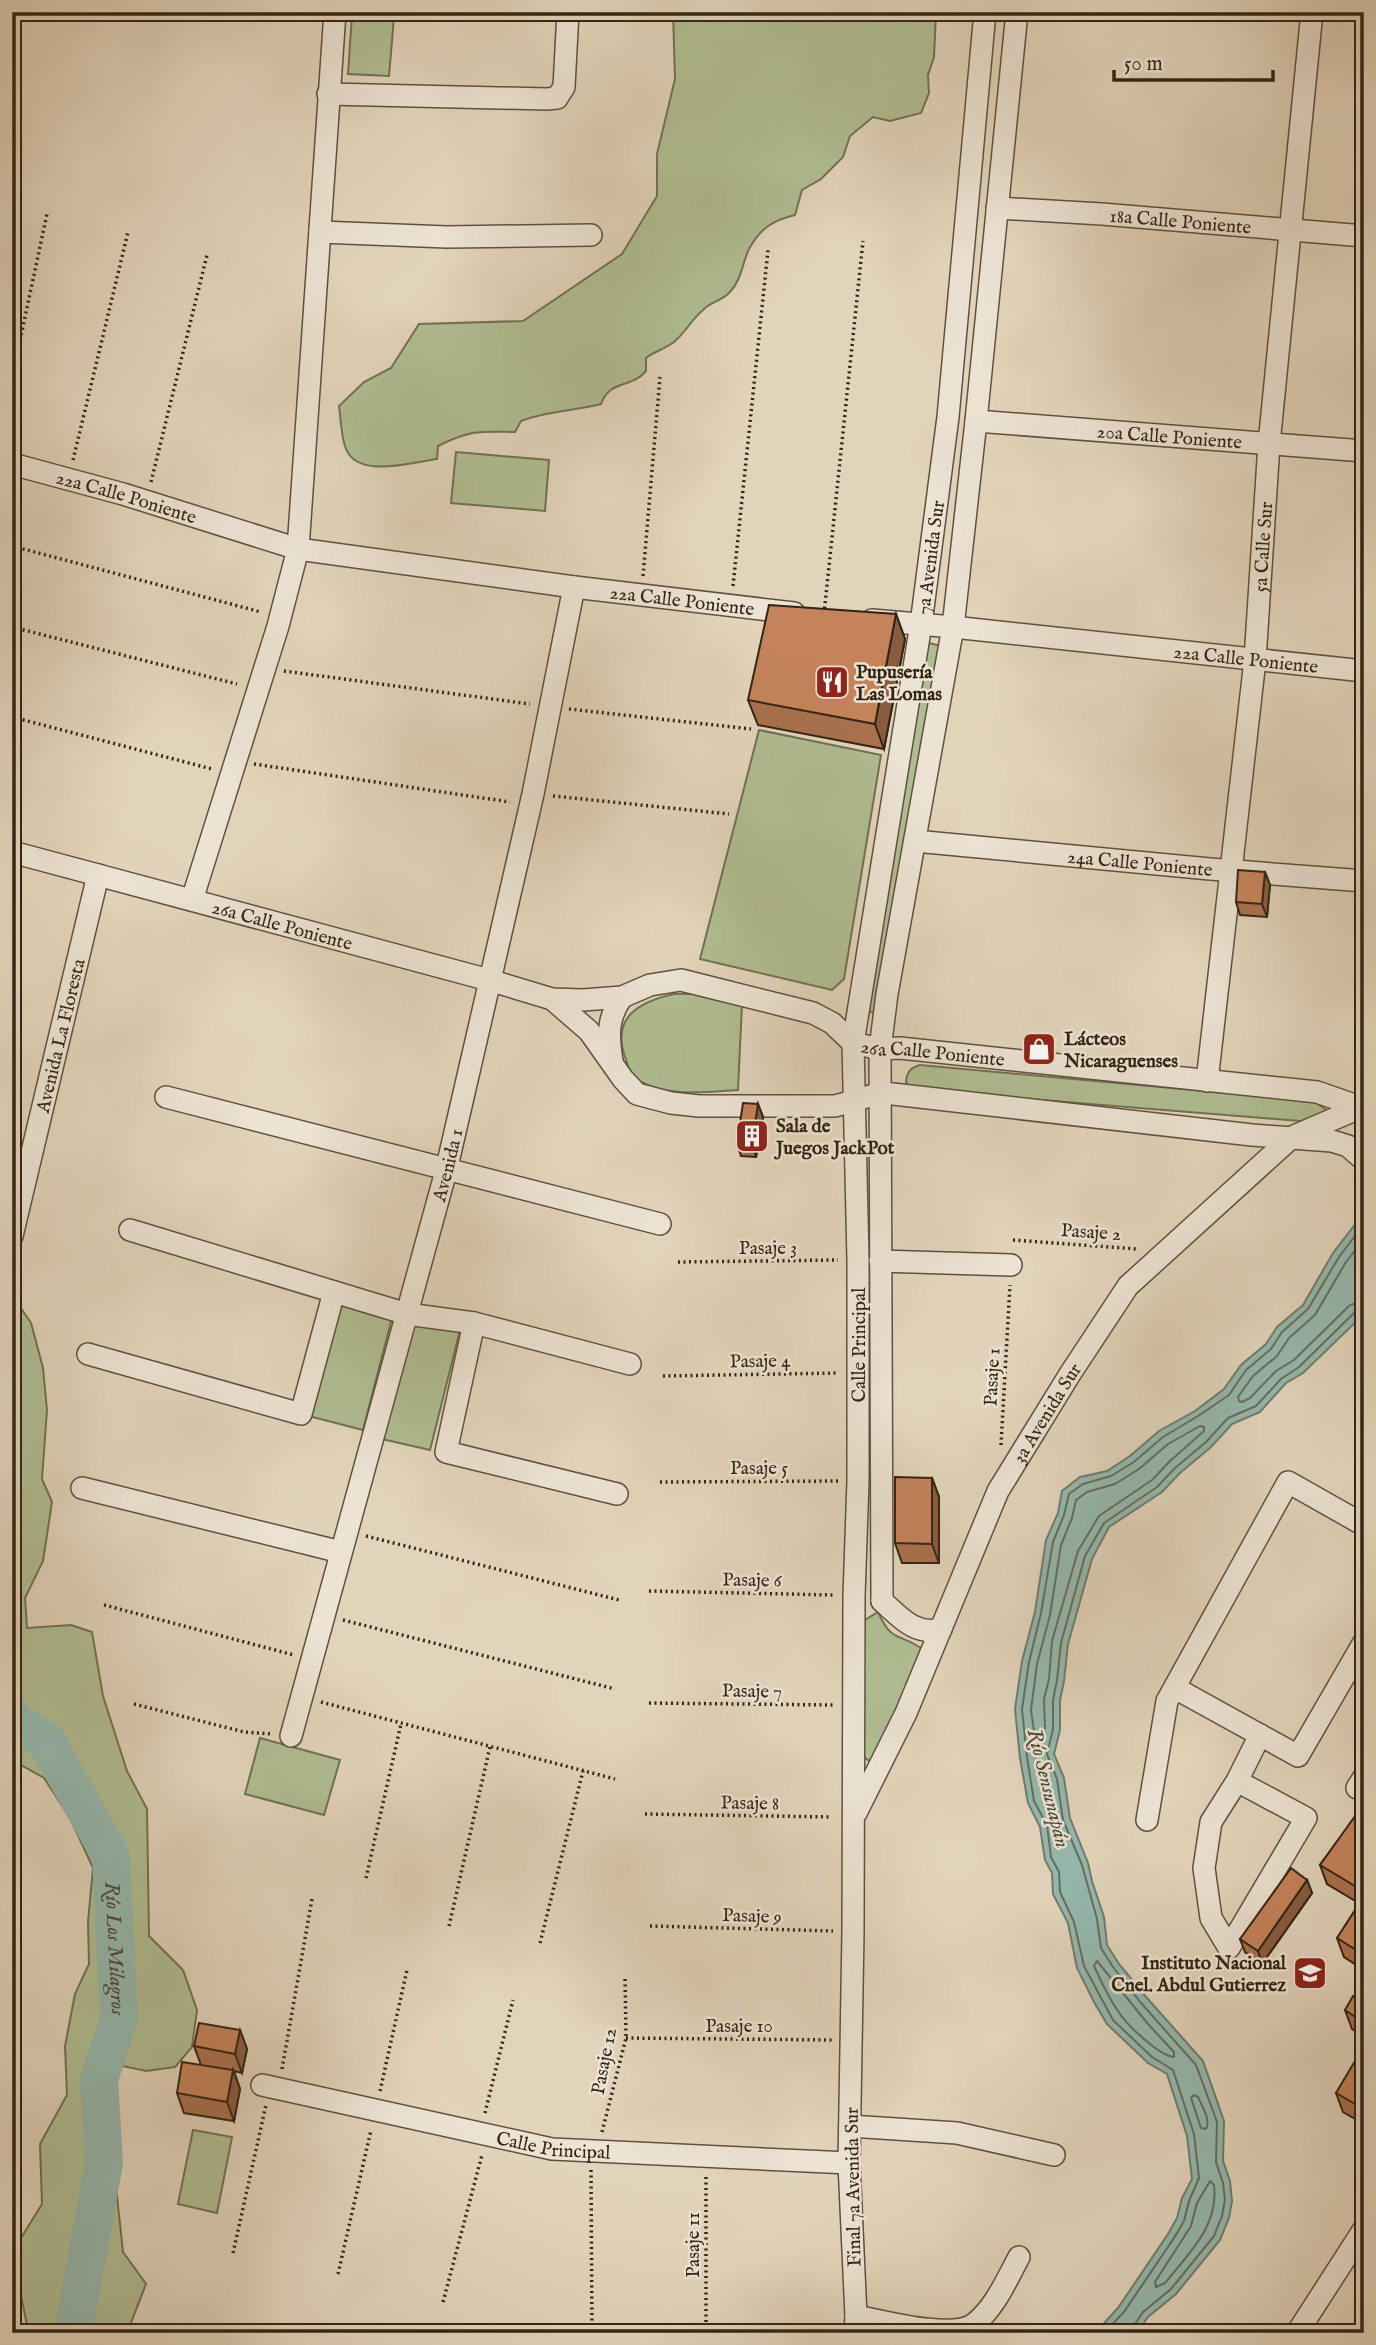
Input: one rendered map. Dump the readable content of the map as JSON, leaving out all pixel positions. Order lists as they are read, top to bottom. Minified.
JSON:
{"streets":{"street":["18a Calle Poniente","20a Calle Poniente","22a Calle Poniente","5a Calle Sur","7a Avenida Sur","24a Calle Poniente","26a Calle Poniente","Avenida La Floresta","Avenida 1","Calle Principal","3a Avenida Sur","Final 7a Avenida Sur"],"path":["Pasaje 2","Pasaje 3","Pasaje 4","Pasaje 1","Pasaje 5","Pasaje 6","Pasaje 7","Pasaje 8","Pasaje 9","Pasaje 10","Pasaje 12","Pasaje 11"]},"crossings":[["18a Calle Poniente","5a Calle Sur"],["18a Calle Poniente","7a Avenida Sur"],["20a Calle Poniente","5a Calle Sur"],["20a Calle Poniente","7a Avenida Sur"],["22a Calle Poniente","5a Calle Sur"],["22a Calle Poniente","7a Avenida Sur"],["22a Calle Poniente","Avenida 1"],["5a Calle Sur","24a Calle Poniente"],["5a Calle Sur","26a Calle Poniente"],["7a Avenida Sur","24a Calle Poniente"],["7a Avenida Sur","26a Calle Poniente"],["7a Avenida Sur","Calle Principal"],["26a Calle Poniente","Avenida La Floresta"],["26a Calle Poniente","Avenida 1"],["26a Calle Poniente","Calle Principal"],["26a Calle Poniente","3a Avenida Sur"],["Pasaje 2","3a Avenida Sur"],["Pasaje 3","Calle Principal"],["Calle Principal","Pasaje 4"],["Calle Principal","3a Avenida Sur"],["Calle Principal","Pasaje 5"],["Calle Principal","Pasaje 6"],["Calle Principal","Pasaje 7"],["Calle Principal","Pasaje 8"],["Calle Principal","Pasaje 9"],["Calle Principal","Pasaje 10"],["Calle Principal","Pasaje 12"],["Calle Principal","Final 7a Avenida Sur"],["Calle Principal","Pasaje 11"],["3a Avenida Sur","Pasaje 8"],["Pasaje 10","Pasaje 12"],["Pasaje 10","Final 7a Avenida Sur"]],"water":["Río Sensunapán","Río Los Milagros"],"places":{"restaurant":["Pupusería Las Lomas"],"shop":["Lácteos Nicaraguenses"],"building":["Sala de Juegos JackPot"],"school or university":["Instituto Nacional Cnel. Abdul Gutierrez"]},"scale_bar":"50 m"}
